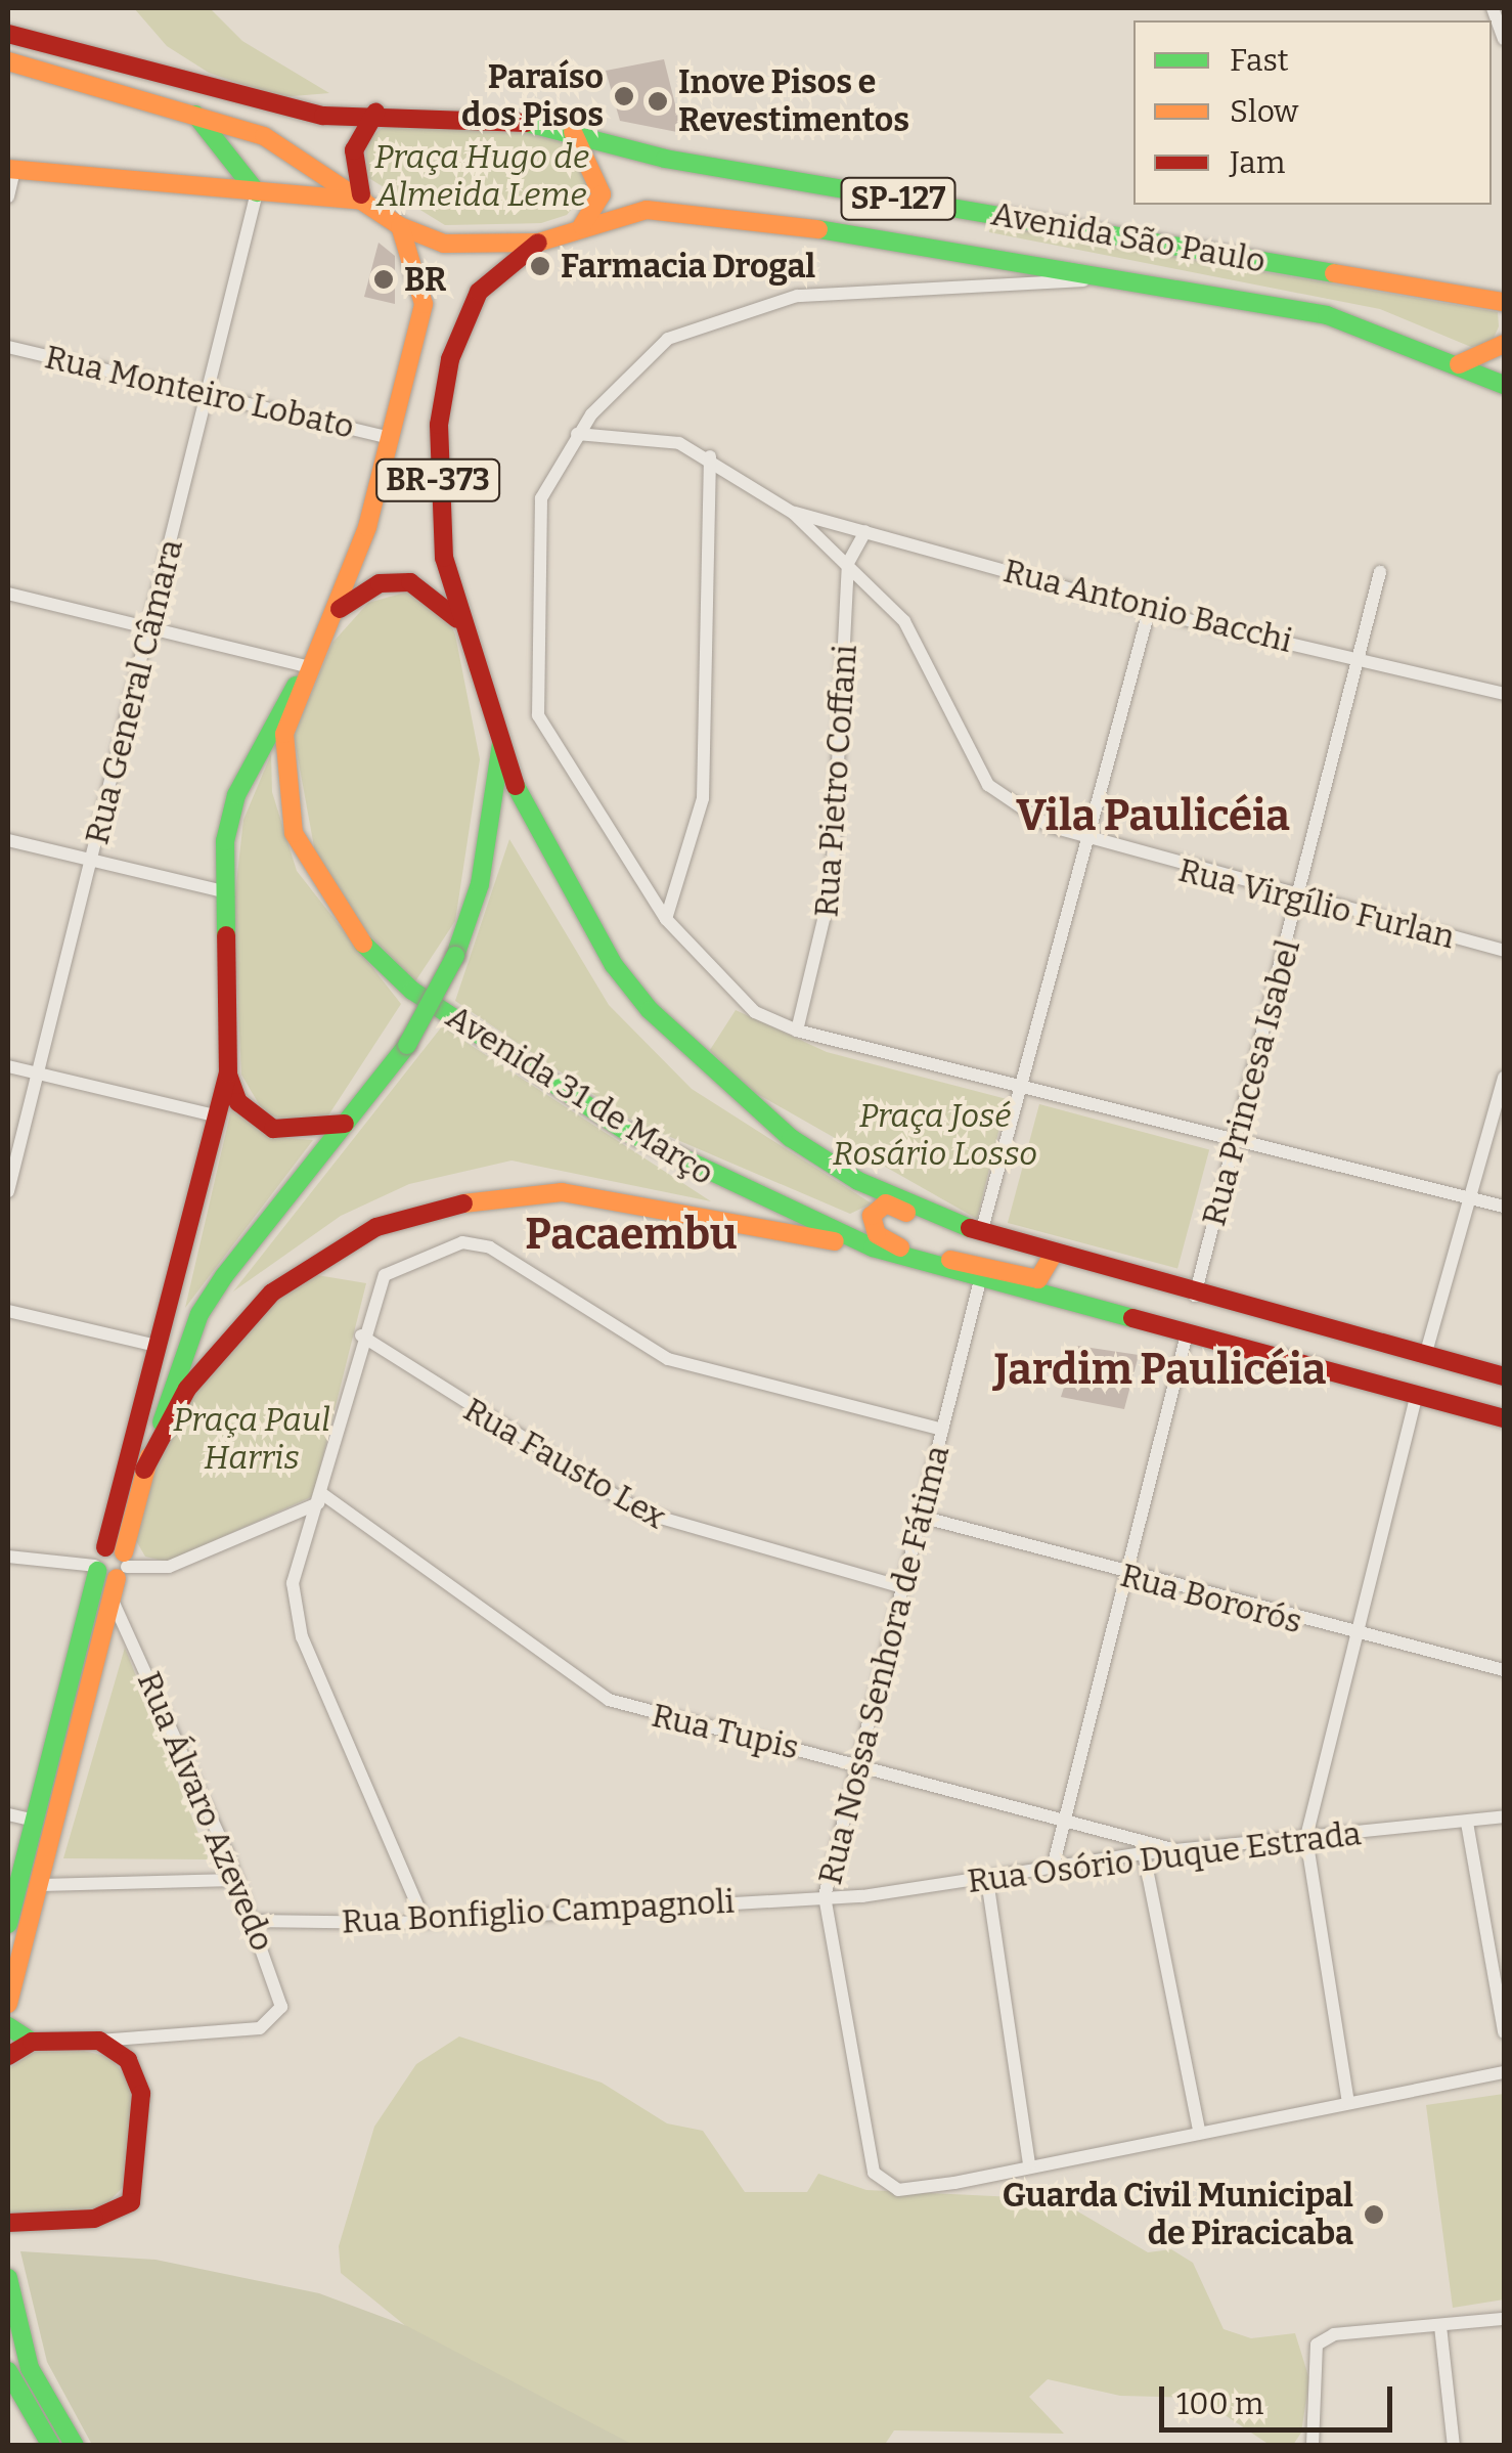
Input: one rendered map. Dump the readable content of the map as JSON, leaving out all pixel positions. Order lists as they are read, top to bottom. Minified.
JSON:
{"streets":{"main road":["SP-127","Avenida São Paulo","BR-373","Avenida 31 de Março"],"street":["Rua Monteiro Lobato","Rua Antonio Bacchi","Rua General Câmara","Rua Pietro Coffani","Rua Virgílio Furlan","Rua Princesa Isabel","Rua Fausto Lex","Rua Bororós","Rua Nossa Senhora de Fátima","Rua Tupis","Rua Álvaro Azevedo","Rua Osório Duque Estrada","Rua Bonfiglio Campagnoli"]},"crossings":[["SP-127","Avenida São Paulo"],["SP-127","BR-373"],["Rua Monteiro Lobato","BR-373"],["Rua Monteiro Lobato","Rua General Câmara"],["BR-373","Rua Princesa Isabel"],["BR-373","Avenida 31 de Março"],["Rua Antonio Bacchi","Rua Pietro Coffani"],["Rua Antonio Bacchi","Rua Virgílio Furlan"],["Rua Antonio Bacchi","Rua Princesa Isabel"],["Rua Pietro Coffani","Rua Virgílio Furlan"],["Rua Virgílio Furlan","Rua Princesa Isabel"],["Avenida 31 de Março","Rua Nossa Senhora de Fátima"],["Rua Fausto Lex","Rua Nossa Senhora de Fátima"],["Rua Bororós","Rua Nossa Senhora de Fátima"],["Rua Nossa Senhora de Fátima","Rua Tupis"],["Rua Nossa Senhora de Fátima","Rua Osório Duque Estrada"],["Rua Nossa Senhora de Fátima","Rua Bonfiglio Campagnoli"],["Rua Tupis","Rua Osório Duque Estrada"],["Rua Álvaro Azevedo","Rua Bonfiglio Campagnoli"],["Rua Osório Duque Estrada","Rua Bonfiglio Campagnoli"]],"districts":["Vila Paulicéia","Pacaembu","Jardim Paulicéia"],"parks":["Praça Hugo de Almeida Leme","Praça José Rosário Losso","Praça Paul Harris"],"places":["Paraíso dos Pisos","Inove Pisos e Revestimentos","Farmacia Drogal","BR","Guarda Civil Municipal de Piracicaba"],"legend":["Fast","Slow","Jam"],"scale_bar":"100 m"}
